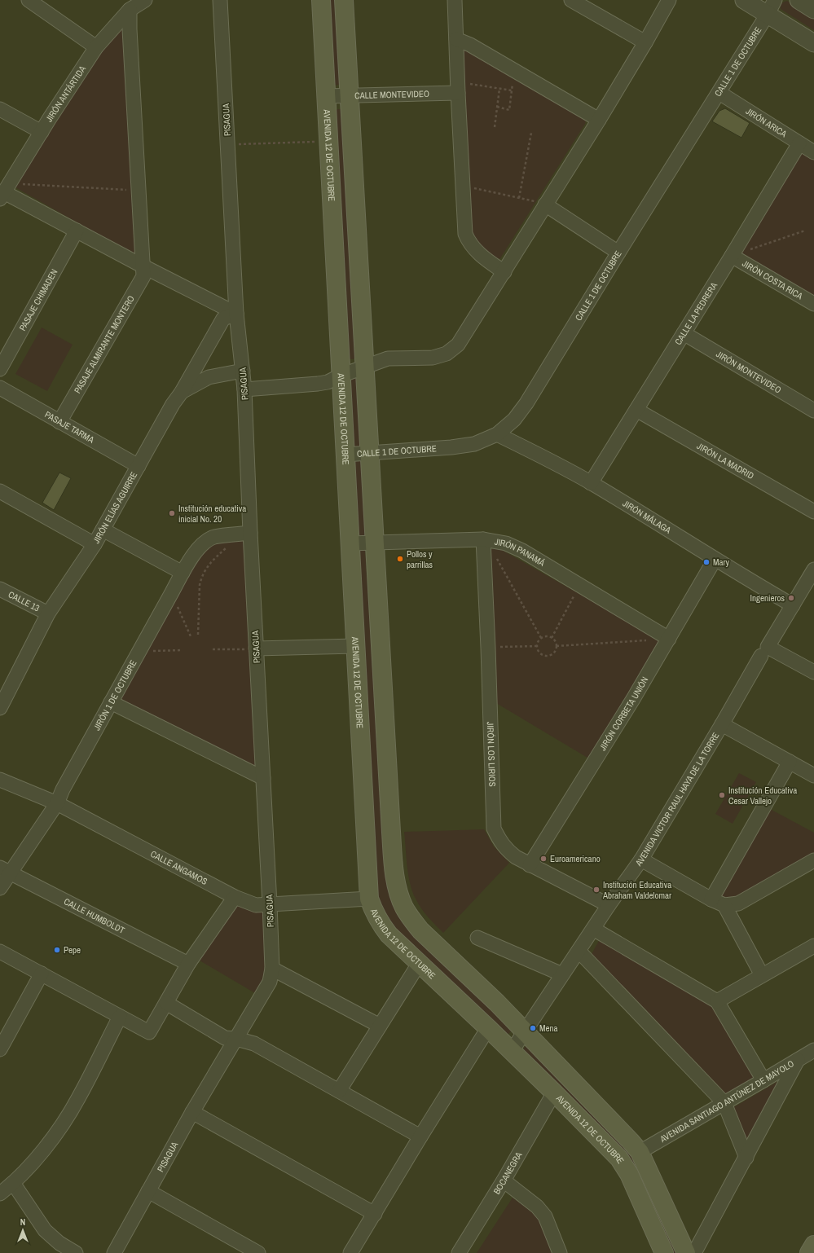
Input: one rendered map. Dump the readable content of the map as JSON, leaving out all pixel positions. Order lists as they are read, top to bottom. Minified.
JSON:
{"streets":{"main road":["AVENIDA 12 DE OCTUBRE"],"street":["CALLE 1 DE OCTUBRE","JIRÓN ANTÁRTIDA","CALLE MONTEVIDEO","PISAGUA","JIRÓN ARICA","JIRÓN COSTA RICA","PASAJE CHIMADEN","CALLE LA PEDRERA","PASAJE ALMIRANTE MONTERO","JIRÓN MONTEVIDEO","PASAJE TARMA","JIRÓN LA MADRID","JIRÓN ELÍAS AGUIRRE","JIRÓN MÁLAGA","JIRÓN PANAMÁ","CALLE 13","JIRÓN 1 DE OCTUBRE","JIRÓN CORBETA UNIÓN","JIRÓN LOS LIRIOS","AVENIDA VICTOR RAUL HAYA DE LA TORRE","CALLE ANGAMOS","CALLE HUMBOLDT","AVENIDA SANTIAGO ANTÚNEZ DE MAYOLO","BOCANEGRA"]},"crossings":[["CALLE 1 DE OCTUBRE","JIRÓN ARICA"],["CALLE 1 DE OCTUBRE","AVENIDA 12 DE OCTUBRE"],["CALLE 1 DE OCTUBRE","JIRÓN MÁLAGA"],["JIRÓN ANTÁRTIDA","PASAJE ALMIRANTE MONTERO"],["CALLE MONTEVIDEO","AVENIDA 12 DE OCTUBRE"],["PISAGUA","JIRÓN ELÍAS AGUIRRE"],["PISAGUA","JIRÓN 1 DE OCTUBRE"],["PISAGUA","CALLE ANGAMOS"],["JIRÓN ARICA","CALLE LA PEDRERA"],["AVENIDA 12 DE OCTUBRE","JIRÓN PANAMÁ"],["AVENIDA 12 DE OCTUBRE","AVENIDA VICTOR RAUL HAYA DE LA TORRE"],["AVENIDA 12 DE OCTUBRE","CALLE ANGAMOS"],["AVENIDA 12 DE OCTUBRE","BOCANEGRA"],["JIRÓN COSTA RICA","CALLE LA PEDRERA"],["CALLE LA PEDRERA","JIRÓN MONTEVIDEO"],["CALLE LA PEDRERA","JIRÓN LA MADRID"],["CALLE LA PEDRERA","JIRÓN MÁLAGA"],["PASAJE ALMIRANTE MONTERO","PASAJE TARMA"],["PASAJE TARMA","JIRÓN ELÍAS AGUIRRE"],["JIRÓN ELÍAS AGUIRRE","CALLE 13"],["JIRÓN MÁLAGA","JIRÓN CORBETA UNIÓN"],["JIRÓN MÁLAGA","AVENIDA VICTOR RAUL HAYA DE LA TORRE"],["JIRÓN PANAMÁ","JIRÓN CORBETA UNIÓN"],["JIRÓN PANAMÁ","JIRÓN LOS LIRIOS"],["JIRÓN 1 DE OCTUBRE","CALLE ANGAMOS"],["JIRÓN 1 DE OCTUBRE","CALLE HUMBOLDT"],["JIRÓN CORBETA UNIÓN","JIRÓN LOS LIRIOS"],["JIRÓN LOS LIRIOS","AVENIDA VICTOR RAUL HAYA DE LA TORRE"]],"places":["Institución educativa inicial No. 20","Pollos y parrillas","Mary","Ingenieros","Institución Educativa Cesar Vallejo","Euroamericano","Institución Educativa Abraham Valdelomar","Pepe","Mena"],"north":"top"}
